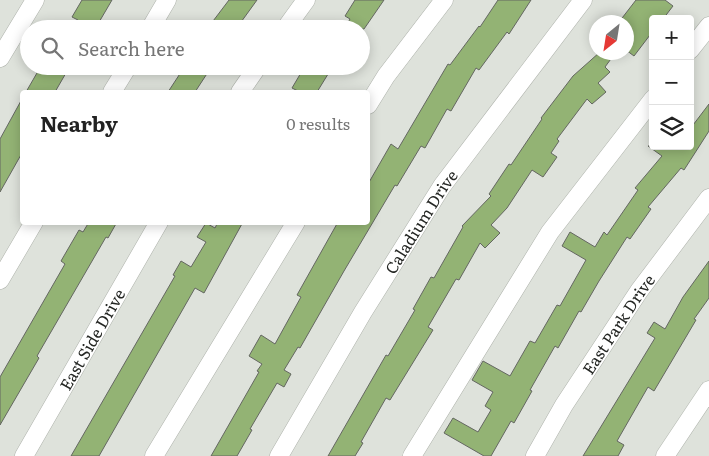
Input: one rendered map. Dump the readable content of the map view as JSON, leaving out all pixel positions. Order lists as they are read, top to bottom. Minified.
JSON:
{"streets":{"street":["Caladium Drive","East Park Drive","East Side Drive"]},"north":"bottom left","page":{"map_buttons":["+","−"],"search":"Search here","heading":["Nearby","0 results"]}}
